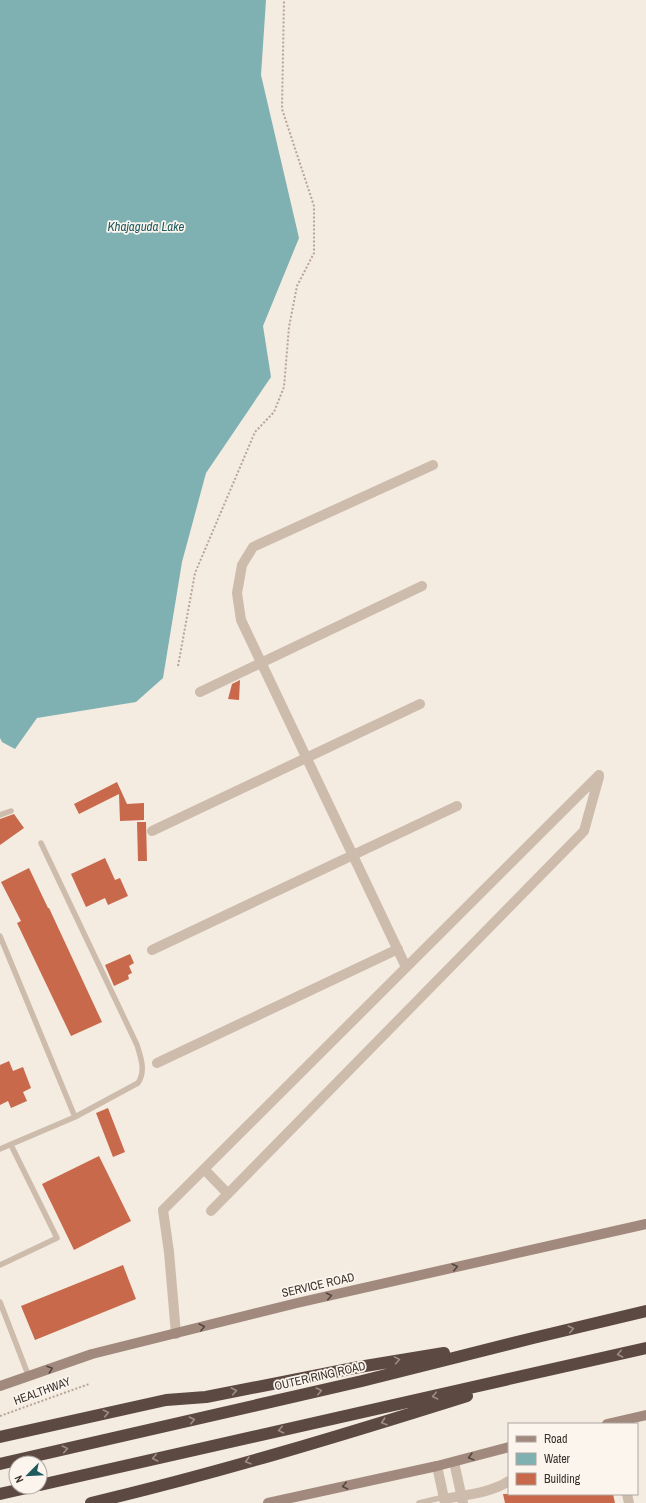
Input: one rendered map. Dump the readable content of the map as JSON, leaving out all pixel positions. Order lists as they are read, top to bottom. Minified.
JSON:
{"streets":{"highway":["OUTER RING ROAD"],"main road":["SERVICE ROAD"],"path":["HEALTHWAY"]},"one_way":["SERVICE ROAD"],"water":["Khajaguda Lake"],"legend":["Road","Water","Building"],"north":"bottom left"}
